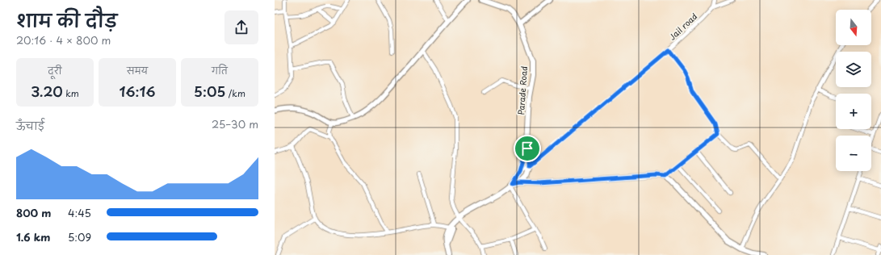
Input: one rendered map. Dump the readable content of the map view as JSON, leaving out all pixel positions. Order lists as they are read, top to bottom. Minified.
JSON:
{"streets":{"main road":["Parade Road"],"street":["Jail road"]},"north":"bottom","page":{"heading":["शाम की दौड़","20:16 · 4 × 800 m"],"map_buttons":["+","−"],"stats":[["दूरी","3.20 km"],["समय","16:16"],["गति","5:05 /km"]],"chart":["ऊँचाई","25–30 m"],"list":[{"name":"800 m","note":"4:45"},{"name":"1.6 km","note":"5:09"}]}}
